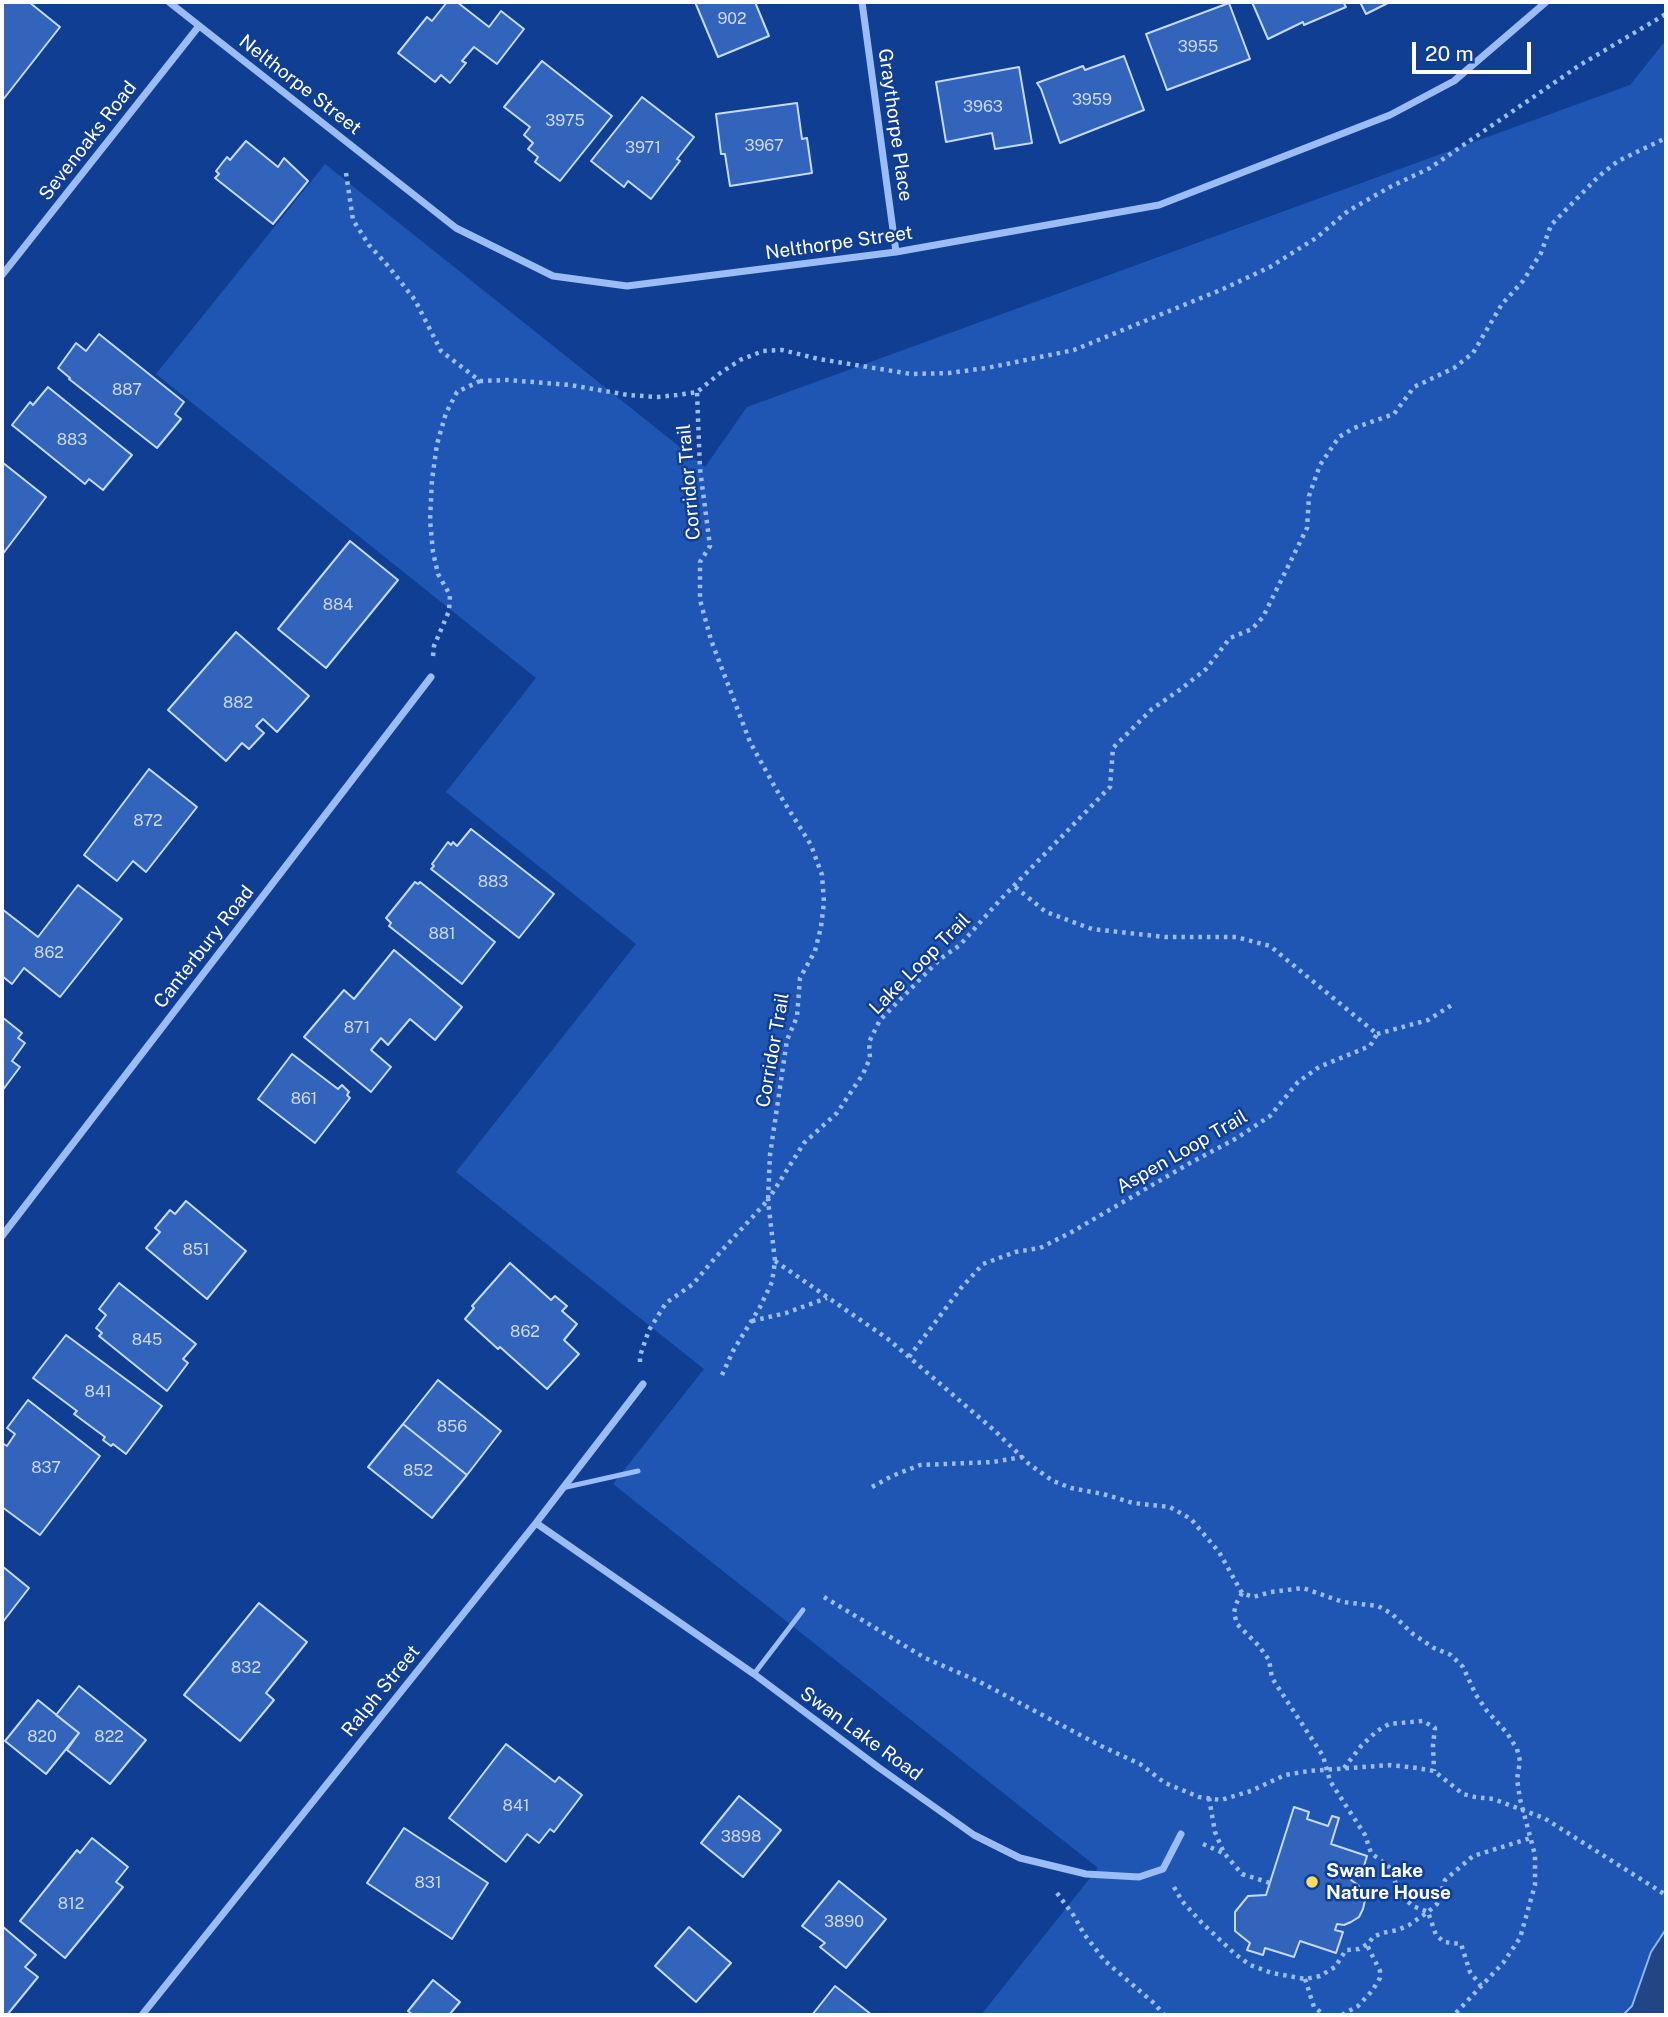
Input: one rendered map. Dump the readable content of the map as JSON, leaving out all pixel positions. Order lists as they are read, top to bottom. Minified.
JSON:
{"streets":{"street":["Nelthorpe Street","Graythorpe Place","Sevenoaks Road","Canterbury Road","Ralph Street","Swan Lake Road"],"path":["Corridor Trail","Lake Loop Trail","Aspen Loop Trail"]},"crossings":[["Nelthorpe Street","Graythorpe Place"],["Nelthorpe Street","Sevenoaks Road"],["Corridor Trail","Lake Loop Trail"],["Lake Loop Trail","Ralph Street"],["Ralph Street","Swan Lake Road"]],"places":["Swan Lake Nature House"],"house_numbers":["902","3955","3959","3963","3975","3967","3971","887","883","884","882","872","883","881","862","871","861","851","862","845","841","856","837","852","832","820","822","841","3898","831","812","3890"],"scale_bar":"20 m"}
